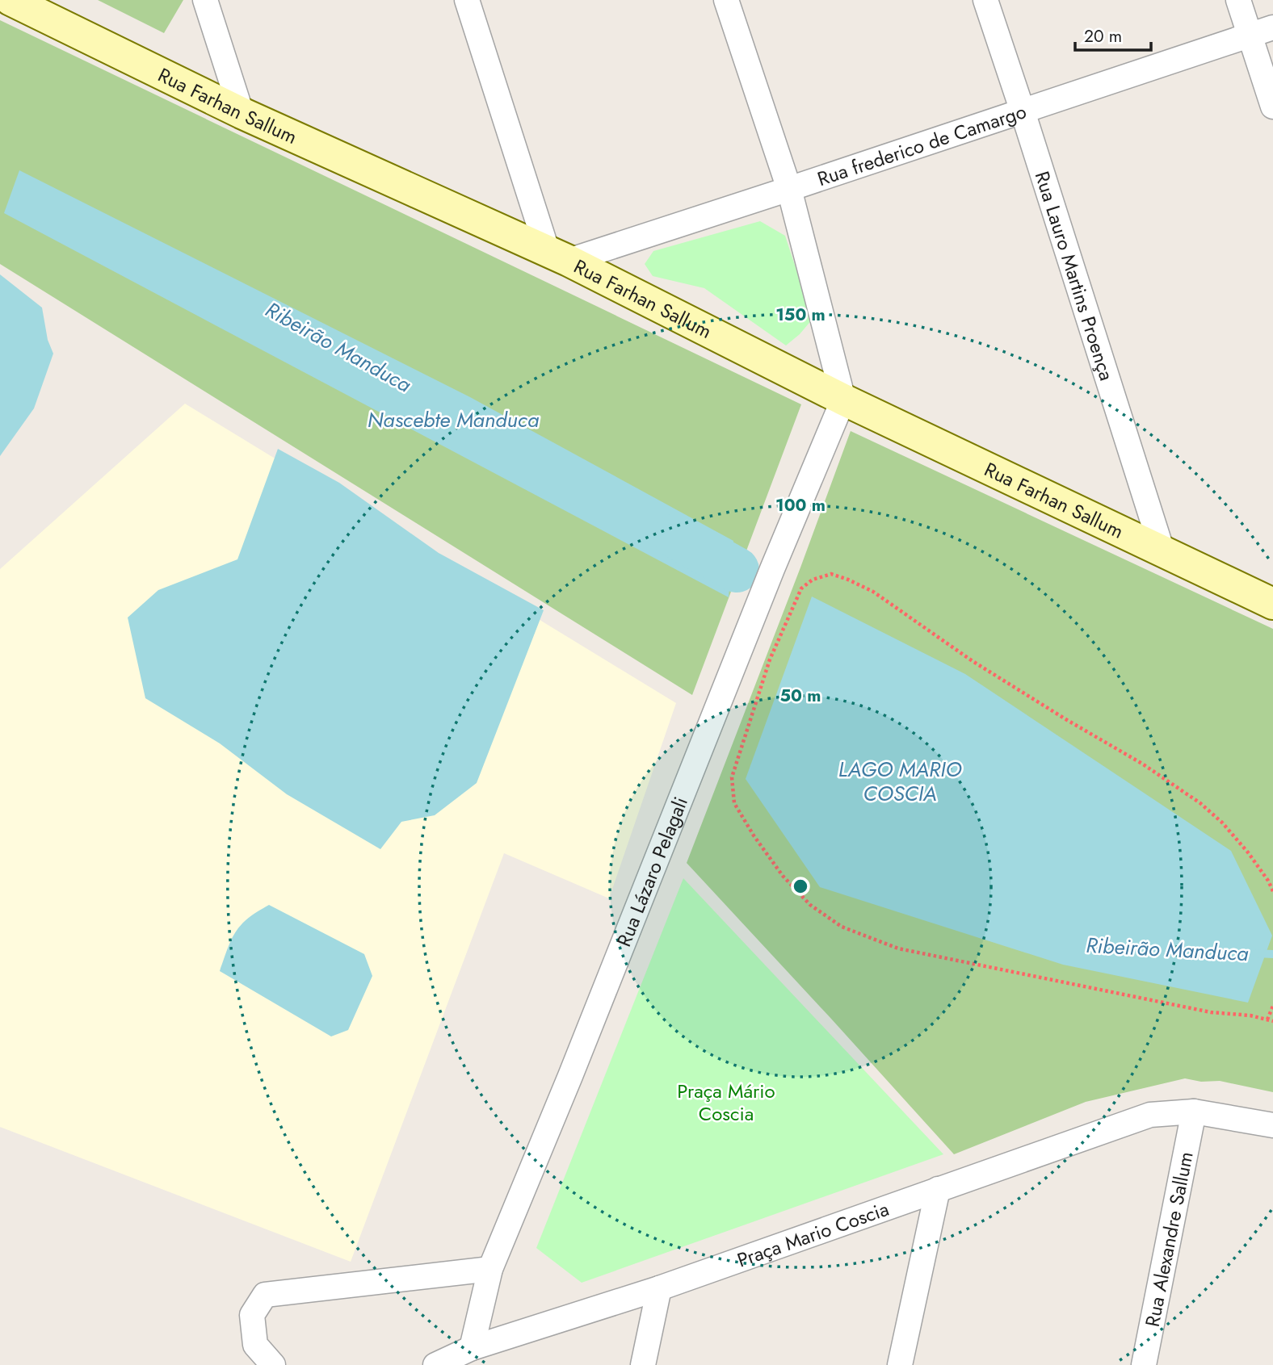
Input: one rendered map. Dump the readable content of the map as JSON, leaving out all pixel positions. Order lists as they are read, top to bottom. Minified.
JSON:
{"streets":{"main road":["Rua Farhan Sallum"],"street":["Rua frederico de Camargo","Rua Lauro Martins Proença","Rua Lázaro Pelagali","Praça Mario Coscia","Rua Alexandre Sallum"]},"crossings":[["Rua Farhan Sallum","Rua frederico de Camargo"],["Rua Farhan Sallum","Rua Lauro Martins Proença"],["Rua Farhan Sallum","Rua Lázaro Pelagali"],["Rua frederico de Camargo","Rua Lauro Martins Proença"],["Rua Lázaro Pelagali","Praça Mario Coscia"],["Praça Mario Coscia","Rua Alexandre Sallum"]],"water":["Ribeirão Manduca","Nascebte Manduca","LAGO MARIO COSCIA"],"parks":["Praça Mário Coscia"],"scale_bar":"20 m","rings":["150 m","100 m","50 m"]}
